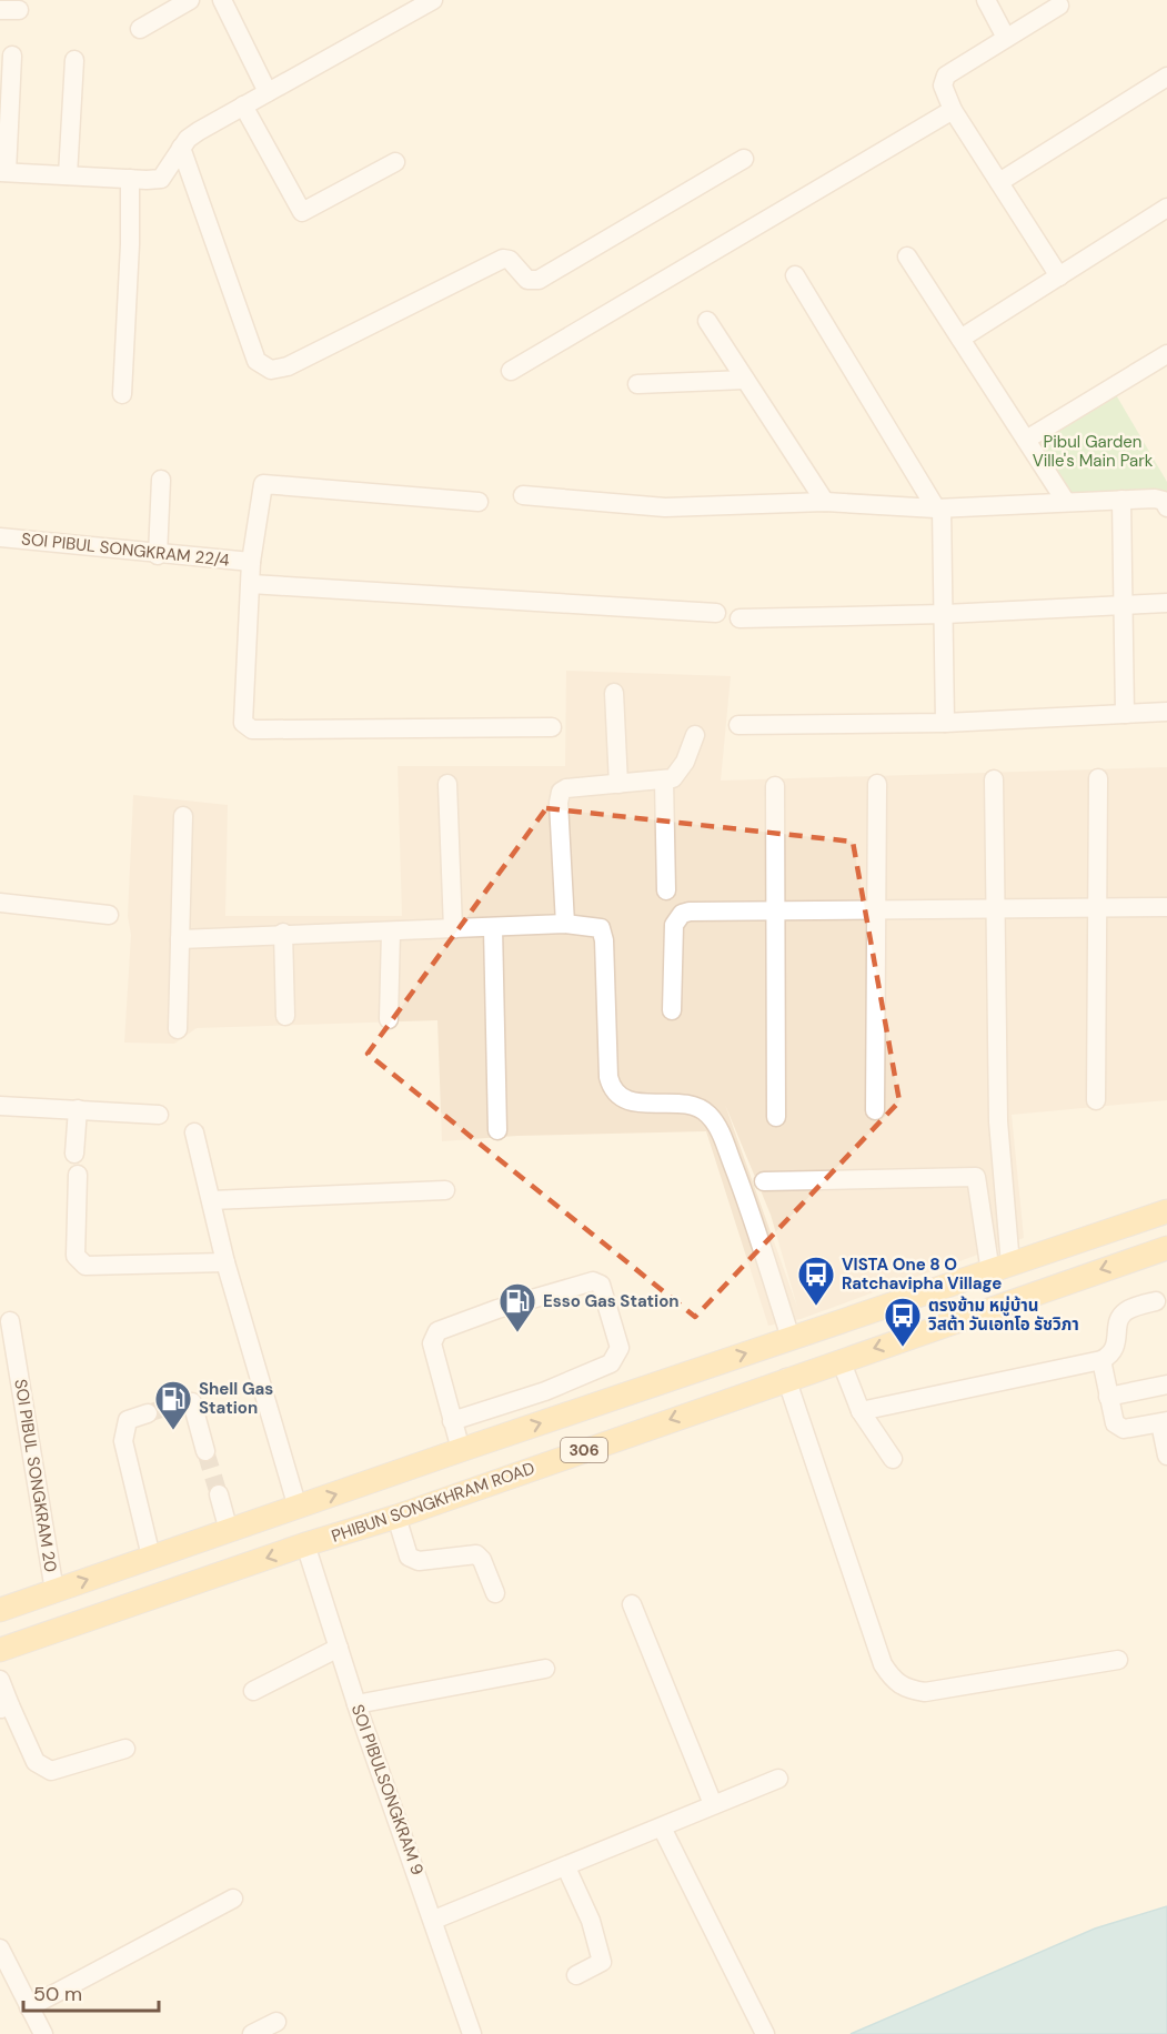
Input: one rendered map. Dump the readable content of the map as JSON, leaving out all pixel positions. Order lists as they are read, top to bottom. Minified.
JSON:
{"streets":{"main road":["306","PHIBUN SONGKHRAM ROAD"],"street":["SOI PIBUL SONGKRAM 22/4","SOI PIBUL SONGKRAM 20","SOI PIBULSONGKRAM 9"]},"crossings":[["306","SOI PIBUL SONGKRAM 20"],["PHIBUN SONGKHRAM ROAD","SOI PIBULSONGKRAM 9"]],"parks":["Pibul Garden Ville's Main Park"],"places":{"bus stop":["VISTA One 8 O Ratchavipha Village","ตรงข้าม หมู่บ้าน วิสต้า วันเอทโอ รัชวิภา"],"fuel station":["Esso Gas Station","Shell Gas Station"]},"scale_bar":"50 m"}
